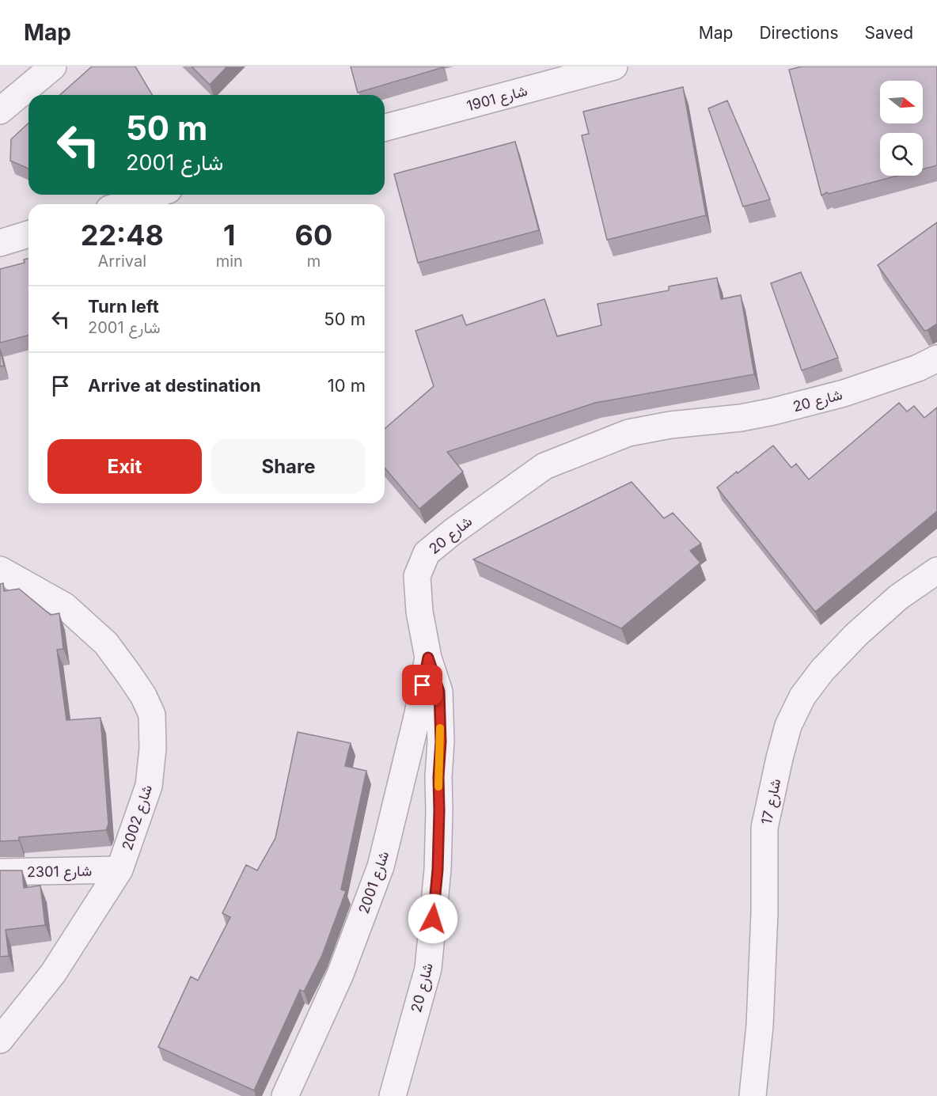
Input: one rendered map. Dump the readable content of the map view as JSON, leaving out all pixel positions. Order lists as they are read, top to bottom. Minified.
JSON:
{"streets":{"street":["شارع 1901","شارع 20","شارع 17","شارع 2002","شارع 2301","شارع 2001"]},"crossings":[["شارع 20","شارع 2001"],["شارع 2002","شارع 2301"]],"north":"right","page":{"header":"Map","nav":["Map","Directions","Saved"],"turn":["50 m","شارع 2001"],"eta":["22:48","Arrival","1","min","60","m"],"list":[{"name":"Turn left","note":"شارع 2001","value":"50 m"},{"name":"Arrive at destination","value":"10 m"}],"buttons":["Exit","Share"]}}
